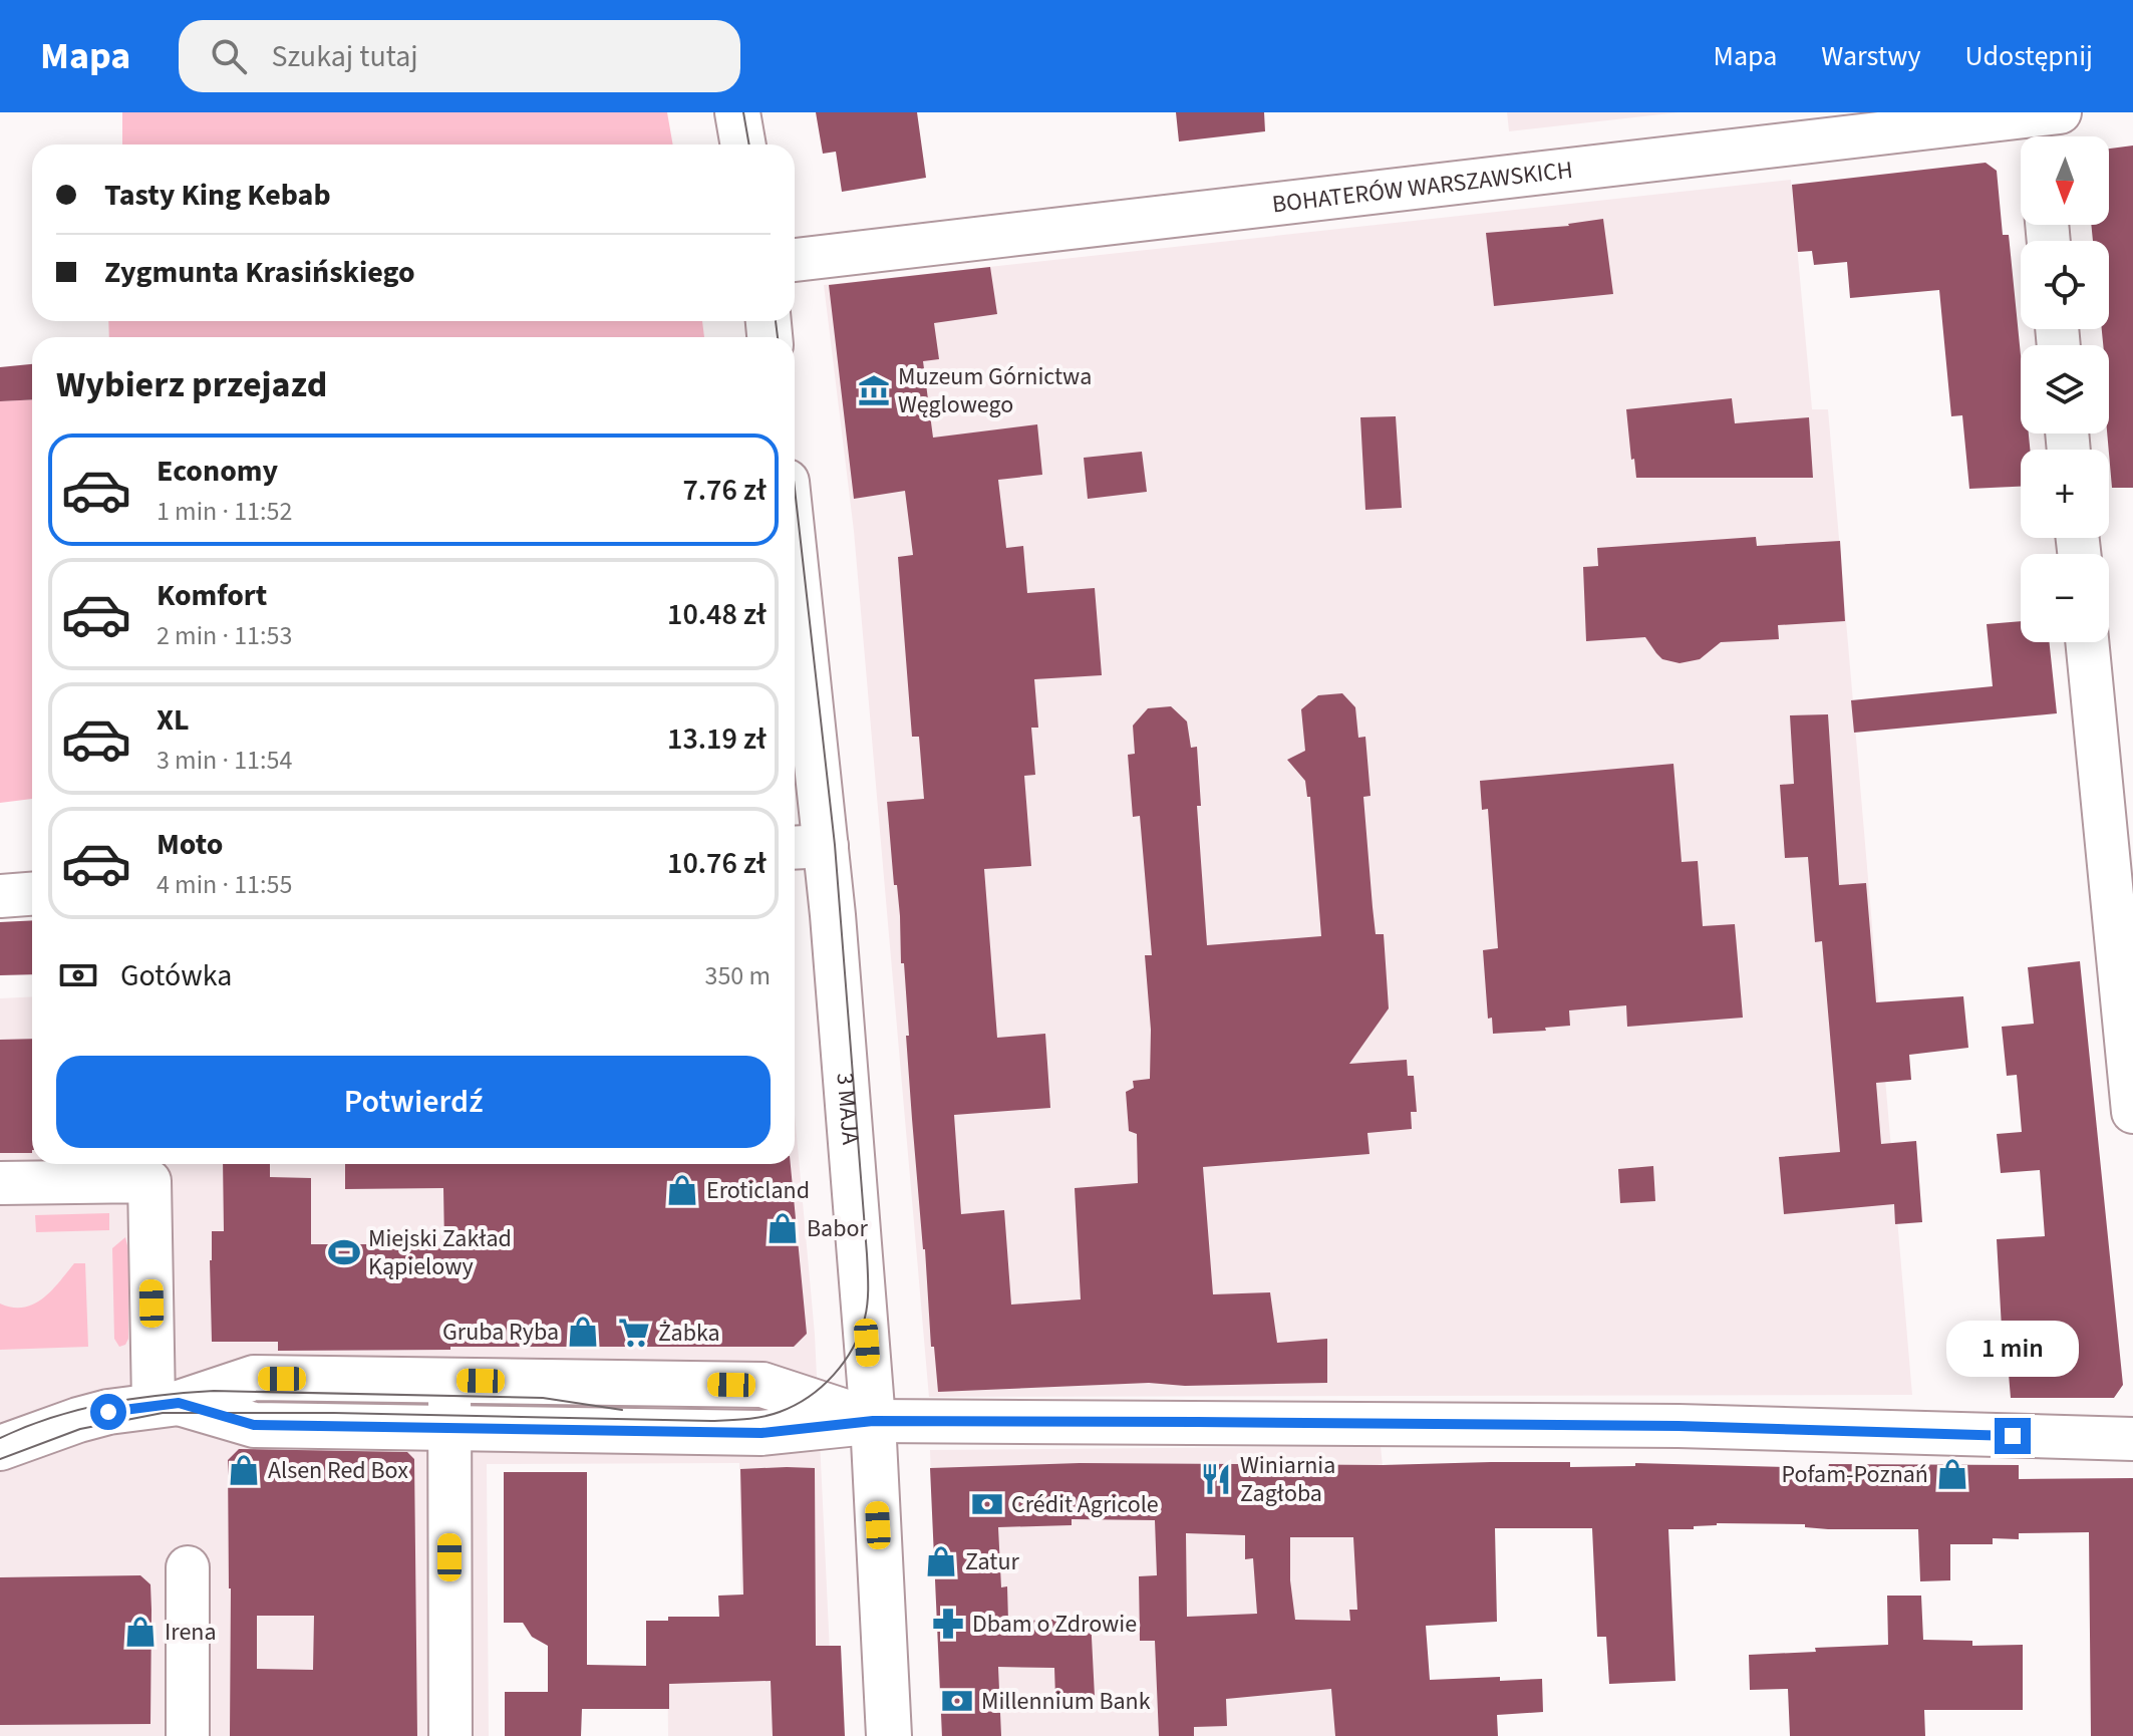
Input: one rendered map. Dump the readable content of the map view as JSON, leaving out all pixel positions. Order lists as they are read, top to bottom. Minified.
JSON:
{"streets":{"street":["BOHATERÓW WARSZAWSKICH","3 MAJA"]},"places":{"museum":["Muzeum Górnictwa Węglowego"],"shop":["Eroticland","Babor","Gruba Ryba","Alsen Red Box","Pofam-Poznań","Zatur","Irena"],"sports":["Miejski Zakład Kąpielowy"],"supermarket":["Żabka"],"restaurant":["Winiarnia Zagłoba"],"bank":["Crédit Agricole","Millennium Bank"],"pharmacy":["Dbam o Zdrowie"]},"north":"bottom","page":{"header":"Mapa","search":"Szukaj tutaj","nav":["Mapa","Warstwy","Udostępnij"],"map_buttons":["+","−"],"banner":["Tasty King Kebab","Zygmunta Krasińskiego"],"heading":"Wybierz przejazd","list":[{"name":"Economy","note":"1 min · 11:52","value":"7.76 zł"},{"name":"Komfort","note":"2 min · 11:53","value":"10.48 zł"},{"name":"XL","note":"3 min · 11:54","value":"13.19 zł"},{"name":"Moto","note":"4 min · 11:55","value":"10.76 zł"}],"pay":["Gotówka","350 m"],"buttons":"Potwierdź","bubble":"1 min"}}
